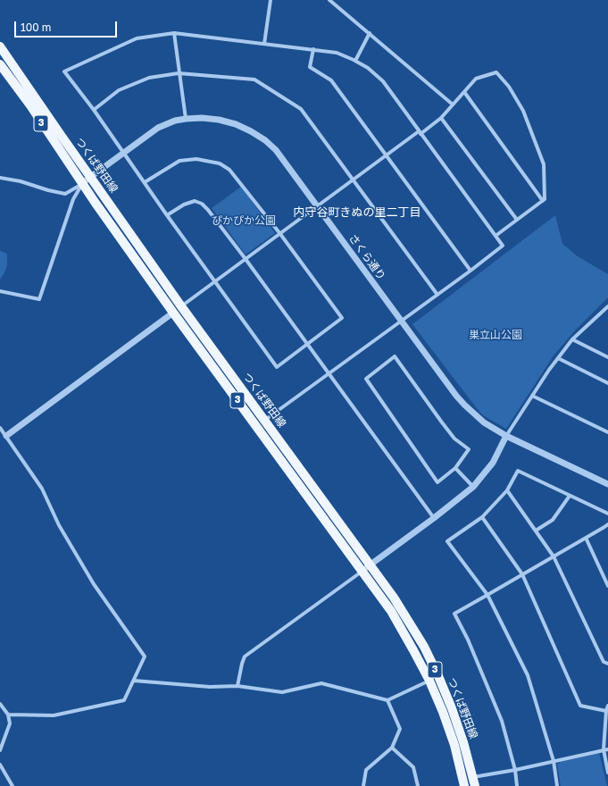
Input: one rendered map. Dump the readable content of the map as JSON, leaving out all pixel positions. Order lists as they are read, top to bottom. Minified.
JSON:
{"streets":{"main road":["3","つくば野田線"],"street":["さくら通り"]},"crossings":[["つくば野田線","さくら通り"]],"districts":["内守谷町きぬの里二丁目"],"parks":["ぴかぴか公園","巣立山公園"],"scale_bar":"100 m"}
